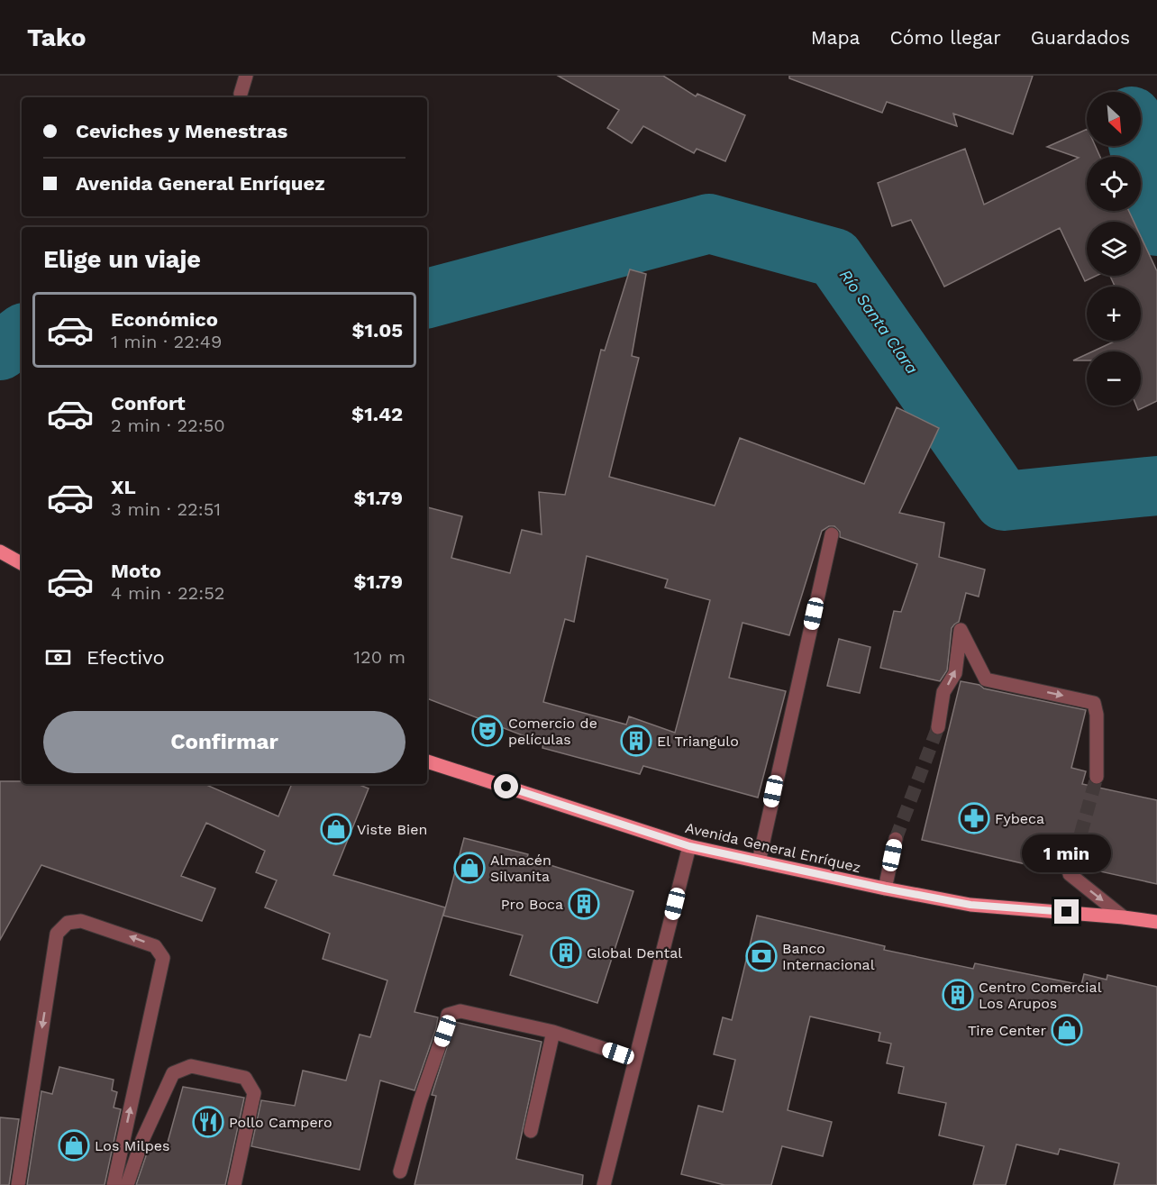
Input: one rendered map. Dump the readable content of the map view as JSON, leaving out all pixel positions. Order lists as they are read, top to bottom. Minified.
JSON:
{"streets":{"main road":["Avenida General Enríquez"]},"water":["Río Santa Clara"],"places":{"theatre":["Comercio de películas"],"building":["El Triangulo","Pro Boca","Global Dental","Centro Comercial Los Arupos"],"pharmacy":["Fybeca"],"shop":["Viste Bien","Almacén Silvanita","Tire Center","Los Milpes"],"bank":["Banco Internacional"],"restaurant":["Pollo Campero"]},"north":"bottom right","page":{"header":"Tako","nav":["Mapa","Cómo llegar","Guardados"],"map_buttons":["+","−"],"banner":["Ceviches y Menestras","Avenida General Enríquez"],"heading":"Elige un viaje","list":[{"name":"Económico","note":"1 min · 22:49","value":"$1.05"},{"name":"Confort","note":"2 min · 22:50","value":"$1.42"},{"name":"XL","note":"3 min · 22:51","value":"$1.79"},{"name":"Moto","note":"4 min · 22:52","value":"$1.79"}],"pay":["Efectivo","120 m"],"buttons":"Confirmar","bubble":"1 min"}}
